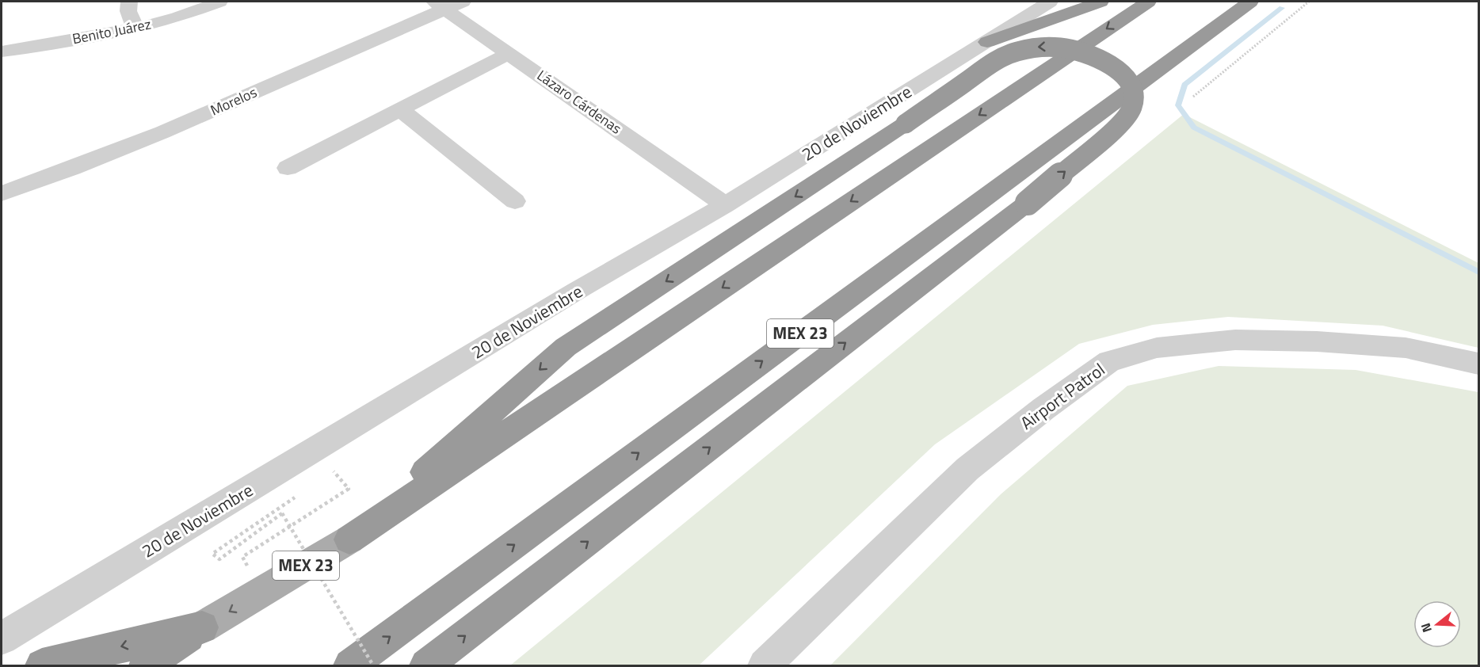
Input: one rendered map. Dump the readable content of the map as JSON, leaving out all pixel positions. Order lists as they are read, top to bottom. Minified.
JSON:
{"streets":{"highway":["MEX 23"],"street":["Benito Juárez","Morelos","Lázaro Cárdenas","20 de Noviembre","Airport Patrol"]},"crossings":[["Morelos","Lázaro Cárdenas"],["Lázaro Cárdenas","20 de Noviembre"]],"north":"left"}
